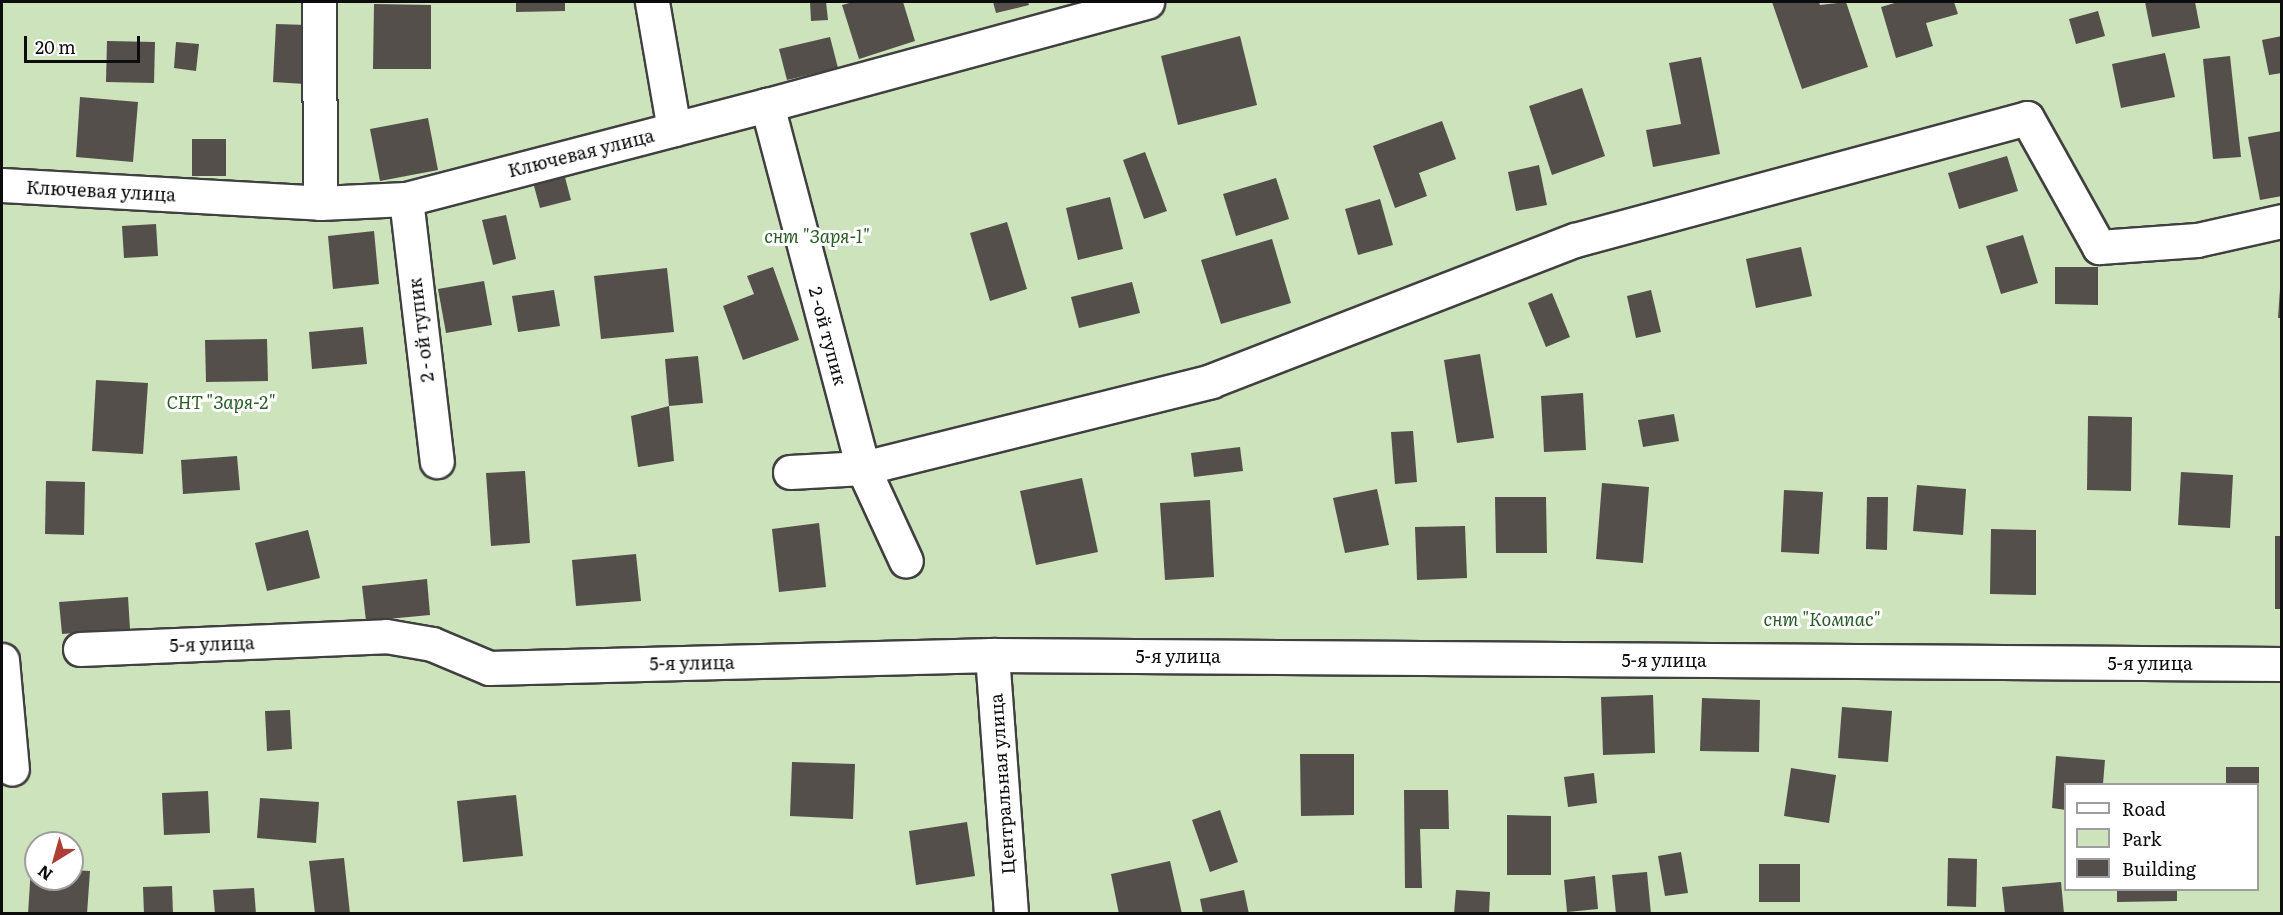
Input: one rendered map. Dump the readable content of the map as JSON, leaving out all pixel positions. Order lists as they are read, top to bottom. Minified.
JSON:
{"streets":{"street":["Ключевая улица","2 - ой тупик","2 -ой тупик","5-я улица","Центральная улица"]},"crossings":[["Ключевая улица","2 - ой тупик"],["Ключевая улица","2 -ой тупик"],["5-я улица","Центральная улица"]],"parks":["снт \"Заря-1\"","СНТ \"Заря-2\"","снт \"Компас\""],"legend":["Road","Park","Building"],"scale_bar":"20 m","north":"bottom left"}
